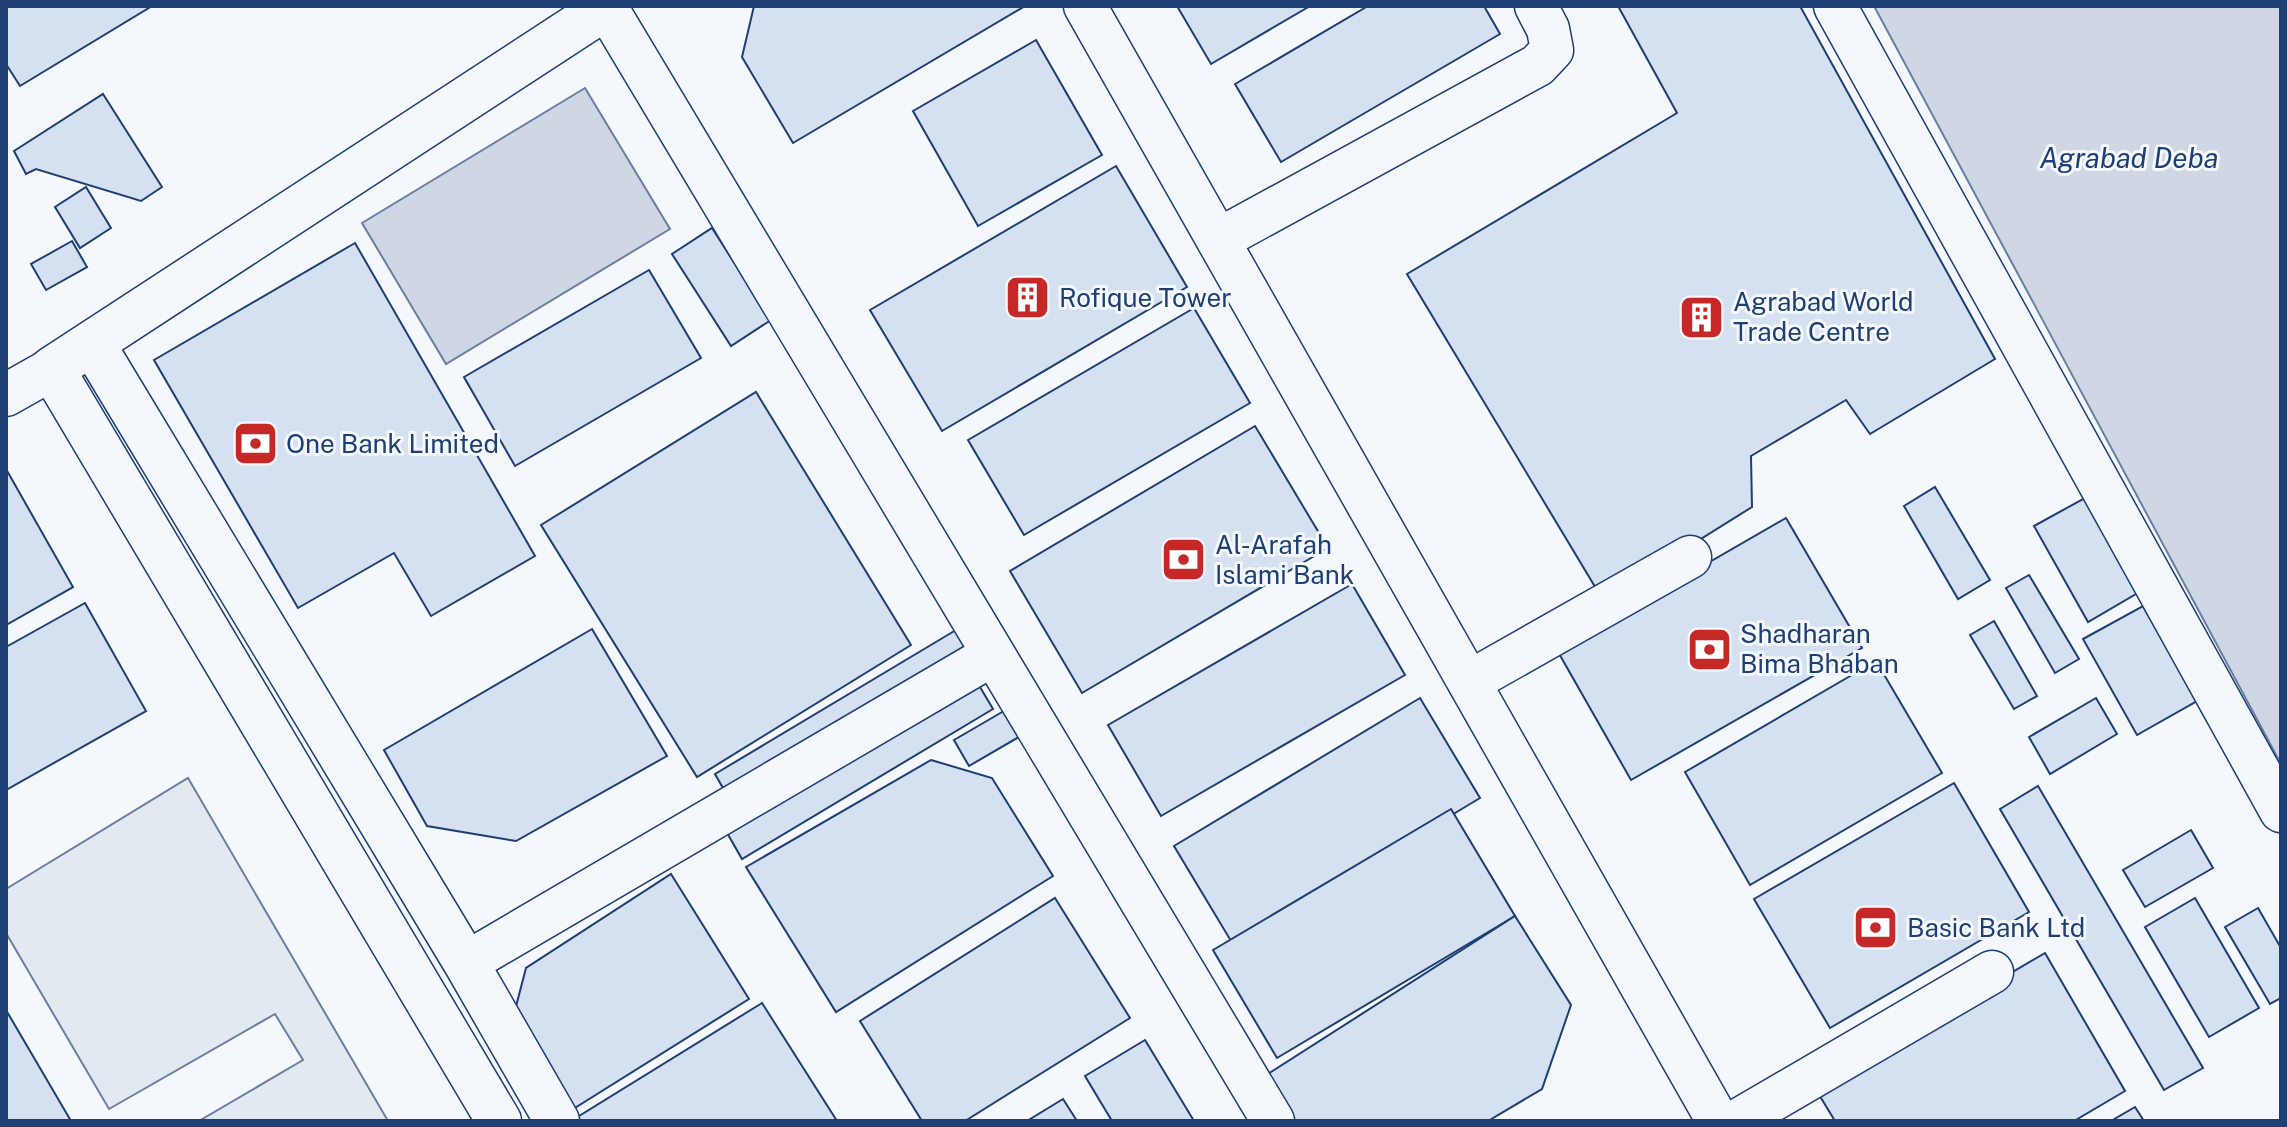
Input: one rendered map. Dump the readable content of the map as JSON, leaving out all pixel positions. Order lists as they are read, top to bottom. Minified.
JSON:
{"water":["Agrabad Deba"],"places":{"building":["Rofique Tower","Agrabad World Trade Centre"],"bank":["One Bank Limited","Al-Arafah Islami Bank","Shadharan Bima Bhaban","Basic Bank Ltd"]}}
